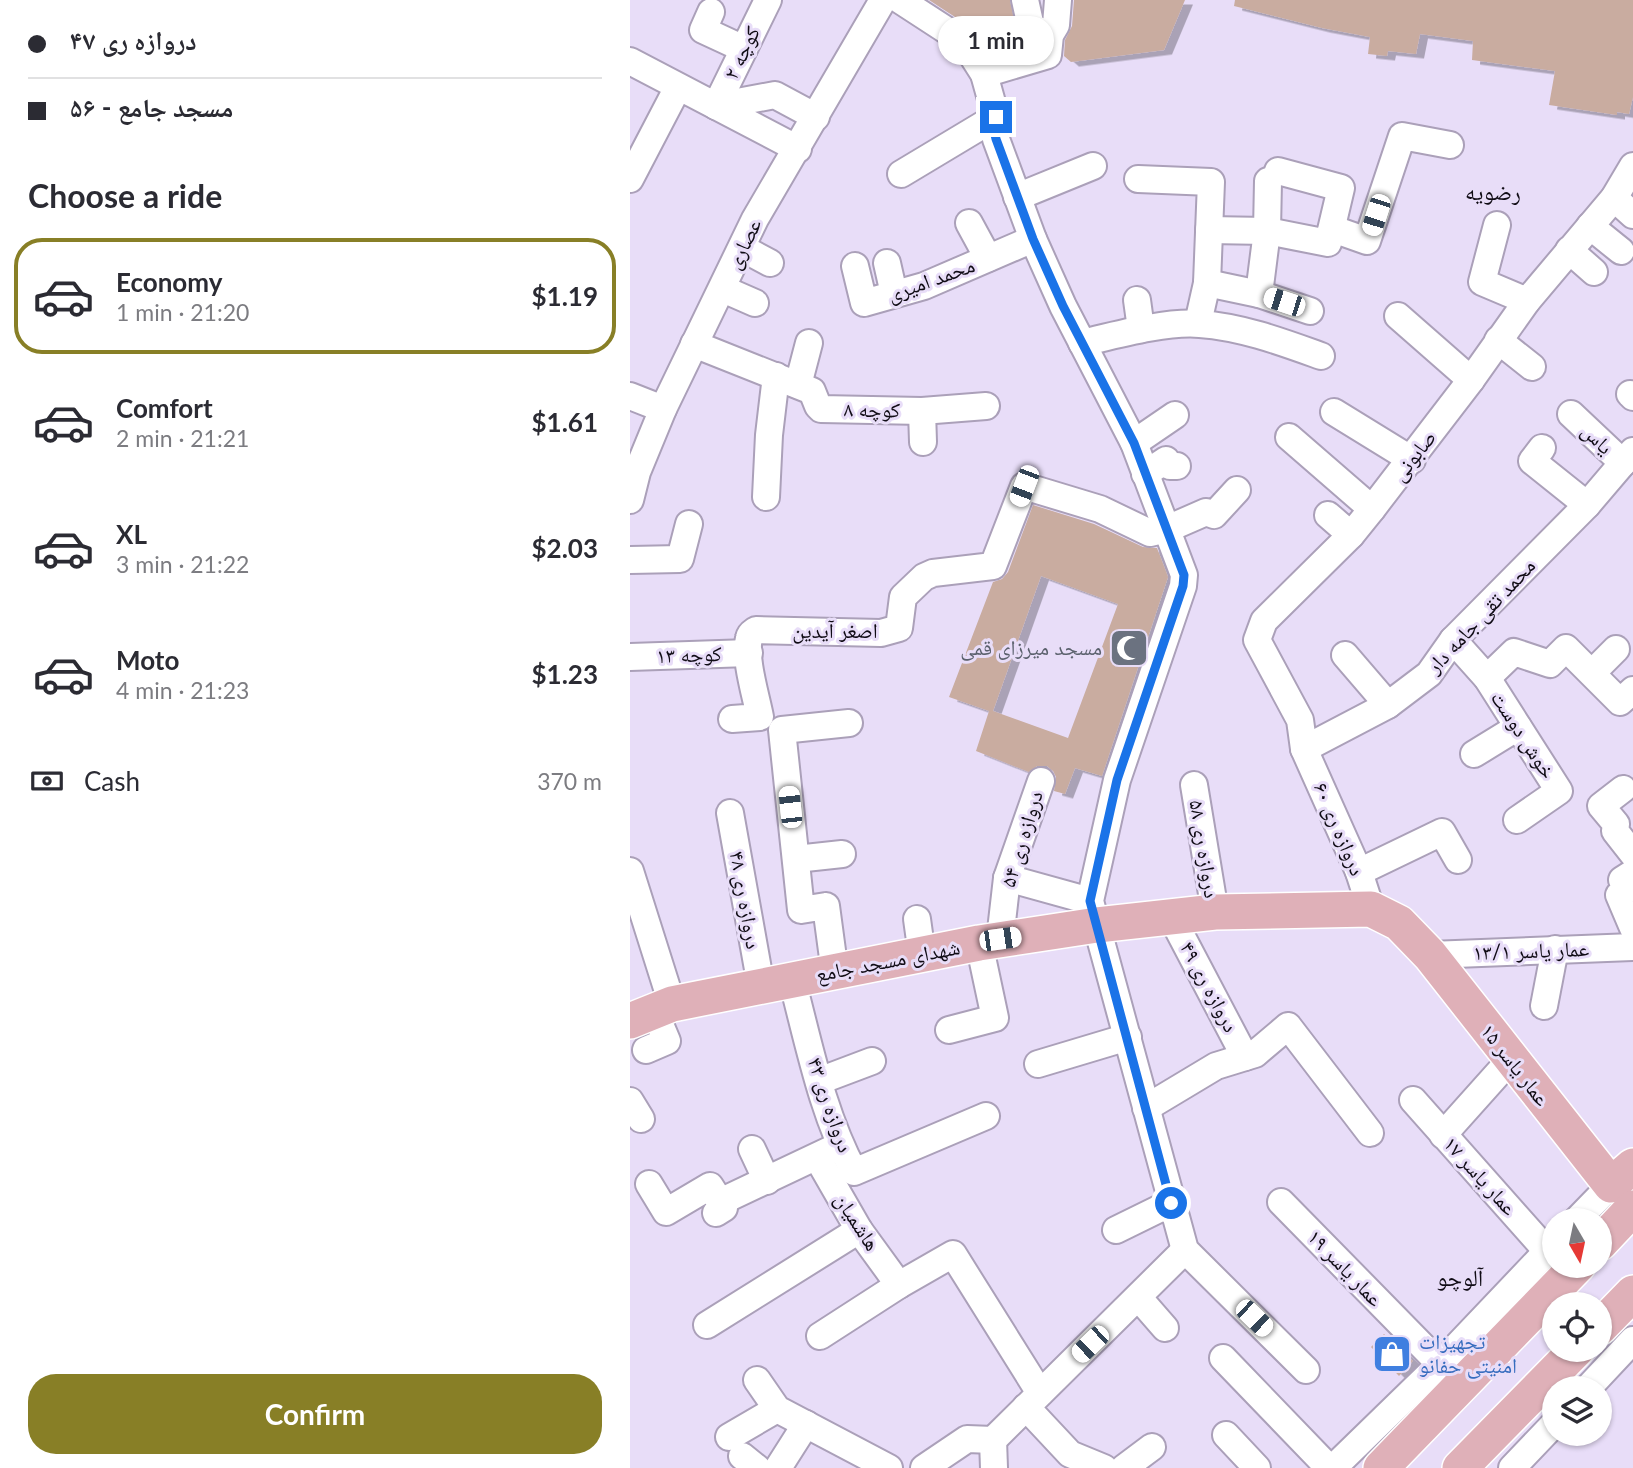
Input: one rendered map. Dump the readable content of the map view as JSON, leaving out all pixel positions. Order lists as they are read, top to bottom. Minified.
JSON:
{"streets":{"main road":["شهدای مسجد جامع","عمار یاسر ۱۵"],"street":["کوچه ۲","عصاری","محمد امیری","کوچه ۸","یاس","صابونی","محمد تقی جامه دار","اصغر آیدین","کوچه ۱۳","خوش دوست","دروازه ری ۶۰","دروازه ری ۵۴","دروازه ری ۵۸","دروازه ری ۴۸","عمار یاسر ۱۳/۱","دروازه ری ۴۹","دروازه ری ۴۳","عمار یاسر ۱۷","هاشمیان","عمار یاسر ۱۹"]},"crossings":[["عصاری","کوچه ۸"],["یاس","محمد تقی جامه دار"],["صابونی","محمد تقی جامه دار"],["صابونی","دروازه ری ۶۰"],["محمد تقی جامه دار","خوش دوست"],["محمد تقی جامه دار","دروازه ری ۶۰"],["اصغر آیدین","کوچه ۱۳"],["دروازه ری ۶۰","شهدای مسجد جامع"],["دروازه ری ۶۰","عمار یاسر ۱۵"],["دروازه ری ۵۴","شهدای مسجد جامع"],["دروازه ری ۵۸","شهدای مسجد جامع"],["دروازه ری ۴۸","شهدای مسجد جامع"],["دروازه ری ۴۸","دروازه ری ۴۳"],["عمار یاسر ۱۳/۱","عمار یاسر ۱۵"],["شهدای مسجد جامع","دروازه ری ۴۹"],["شهدای مسجد جامع","عمار یاسر ۱۵"],["شهدای مسجد جامع","دروازه ری ۴۳"],["دروازه ری ۴۳","هاشمیان"]],"districts":["رضویه","آلوچو"],"places":{"mosque":["مسجد میرزای قمی"],"shop":["تجهیزات امنیتی حفانو"]},"north":"bottom","page":{"banner":["دروازه ری ۴۷","۵۶ - مسجد جامع"],"bubble":"1 min","heading":"Choose a ride","list":[{"name":"Economy","note":"1 min · 21:20","value":"$1.19"},{"name":"Comfort","note":"2 min · 21:21","value":"$1.61"},{"name":"XL","note":"3 min · 21:22","value":"$2.03"},{"name":"Moto","note":"4 min · 21:23","value":"$1.23"}],"pay":["Cash","370 m"],"buttons":"Confirm"}}
